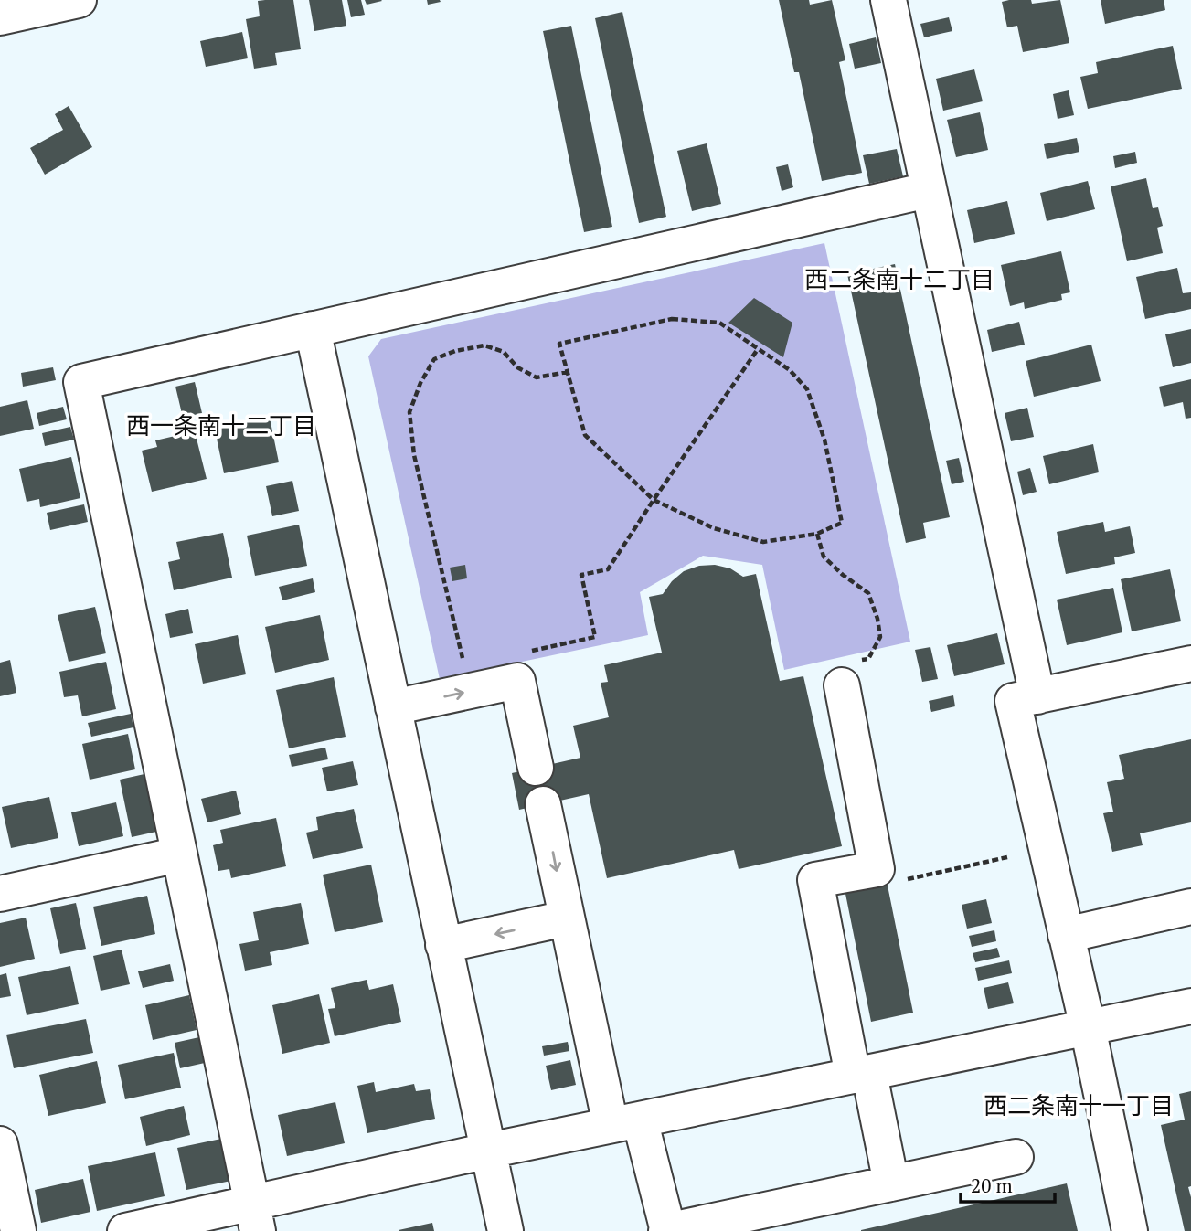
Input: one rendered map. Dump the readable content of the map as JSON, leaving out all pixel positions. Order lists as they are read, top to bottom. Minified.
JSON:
{"districts":["西二条南十二丁目","西一条南十二丁目","西二条南十一丁目"],"scale_bar":"20 m"}
